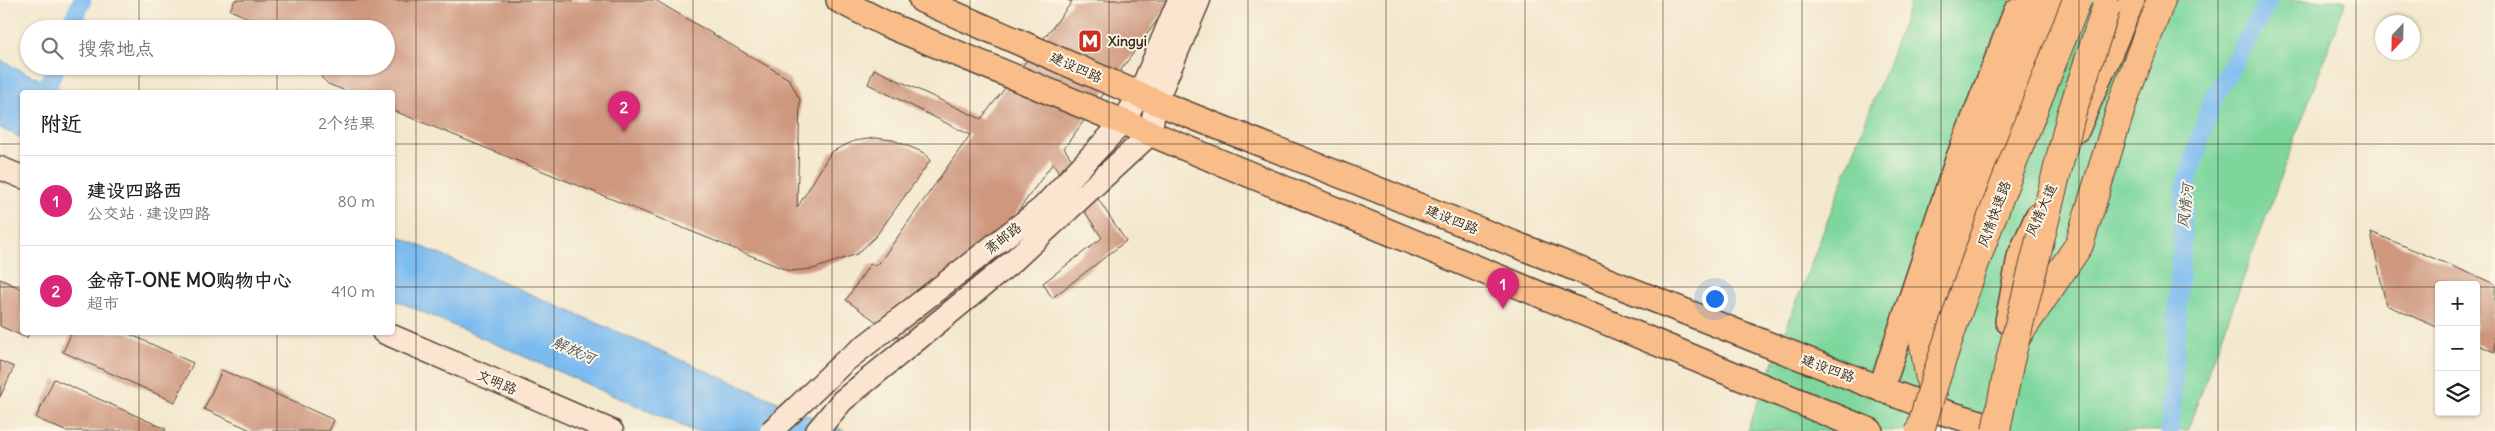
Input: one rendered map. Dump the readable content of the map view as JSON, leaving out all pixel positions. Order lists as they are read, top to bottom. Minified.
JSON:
{"streets":{"highway":["风情快速路"],"main road":["建设四路","风情大道"],"street":["萧邮路","文明路"]},"crossings":[["建设四路","风情大道"],["建设四路","风情快速路"],["建设四路","萧邮路"]],"water":["风情河","解放河"],"places":{"metro station":["Xingyi"]},"north":"bottom","page":{"search":"搜索地点","heading":["附近","2个结果"],"pins":["2","1"],"list":[{"mark":"1","name":"建设四路西","note":"公交站 · 建设四路","value":"80 m"},{"mark":"2","name":"金帝T-ONE MO购物中心","note":"超市","value":"410 m"}],"map_buttons":["+","−"]}}
